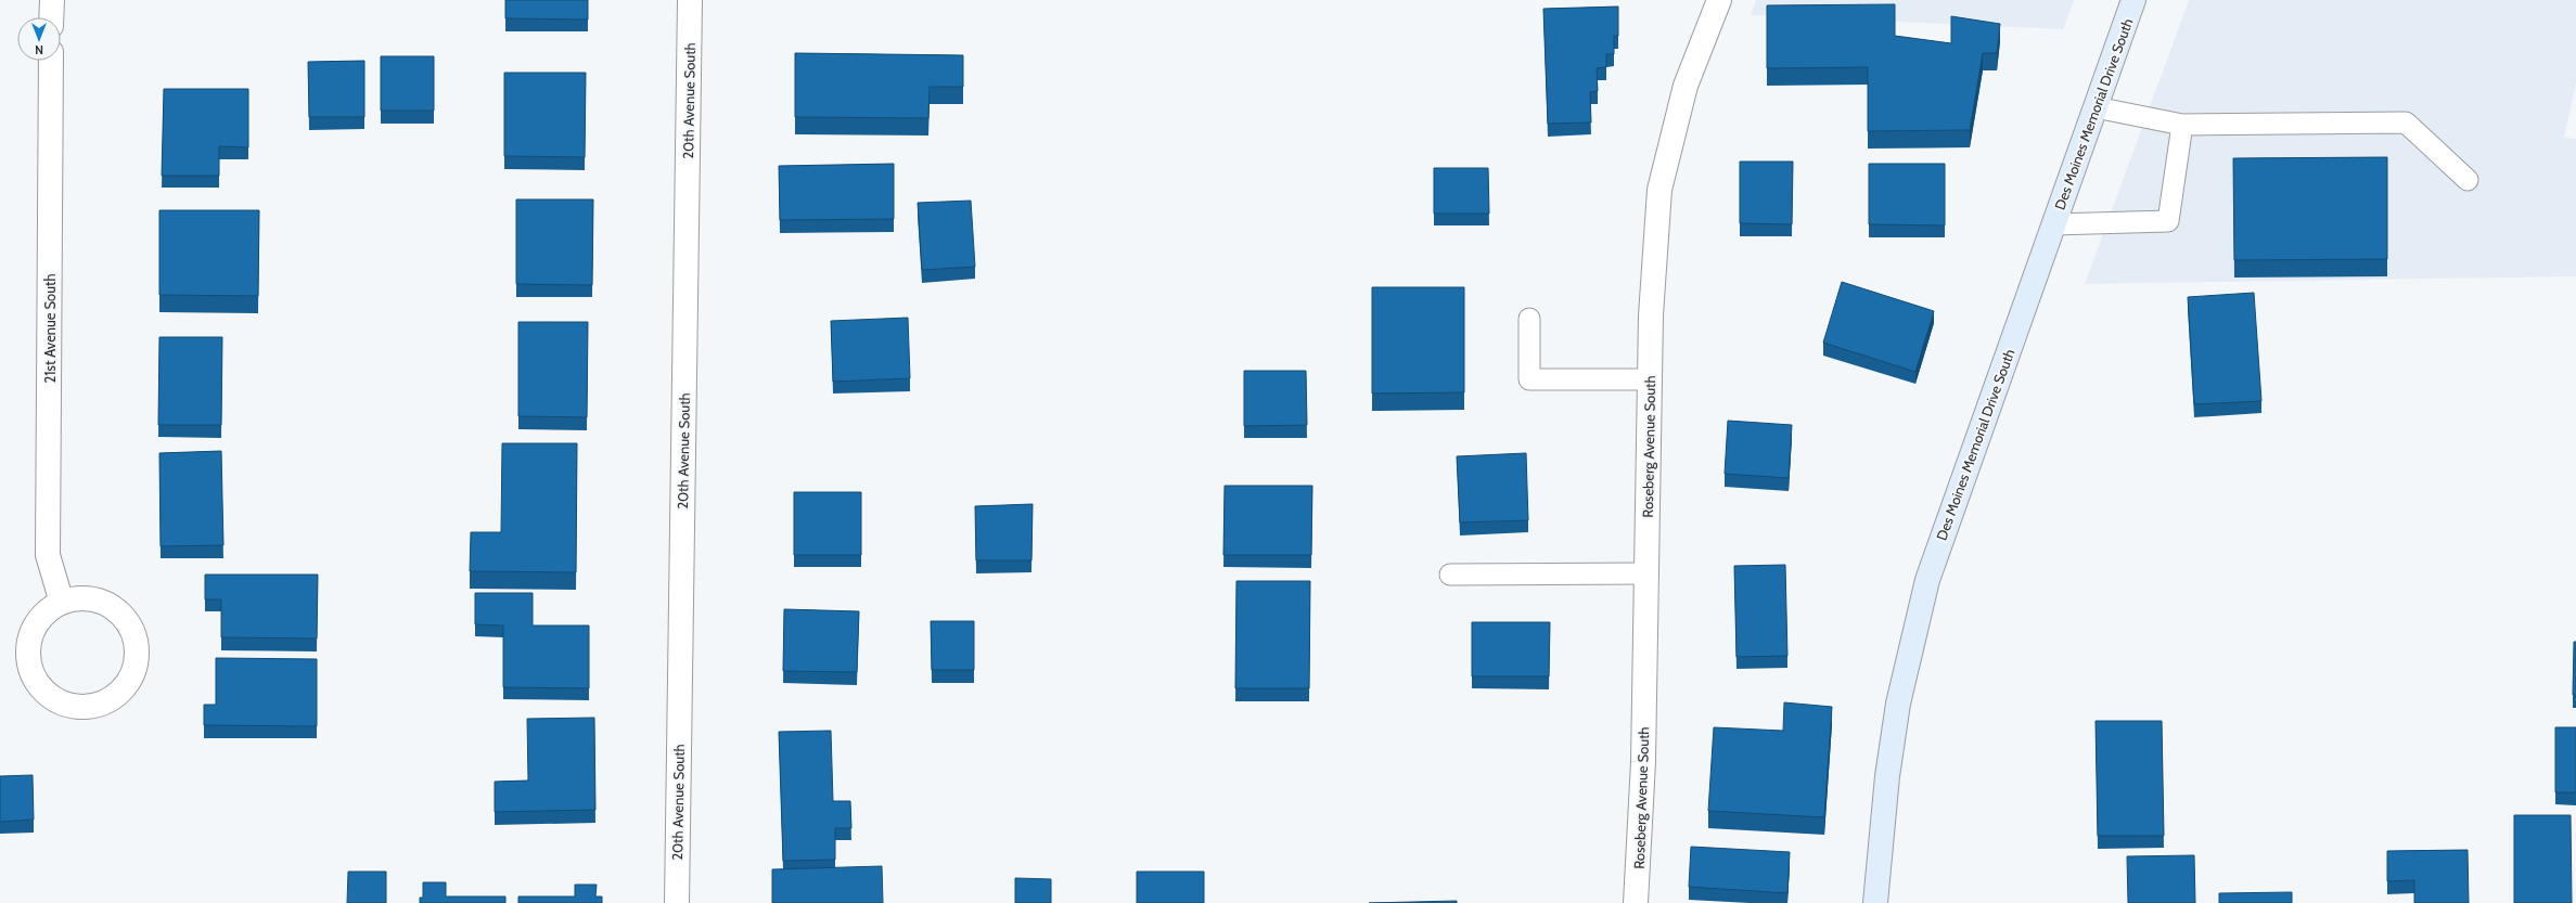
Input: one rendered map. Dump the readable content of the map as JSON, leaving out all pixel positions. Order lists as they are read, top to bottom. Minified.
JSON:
{"streets":{"main road":["Des Moines Memorial Drive South"],"street":["20th Avenue South","21st Avenue South","Roseberg Avenue South"]},"north":"bottom"}
